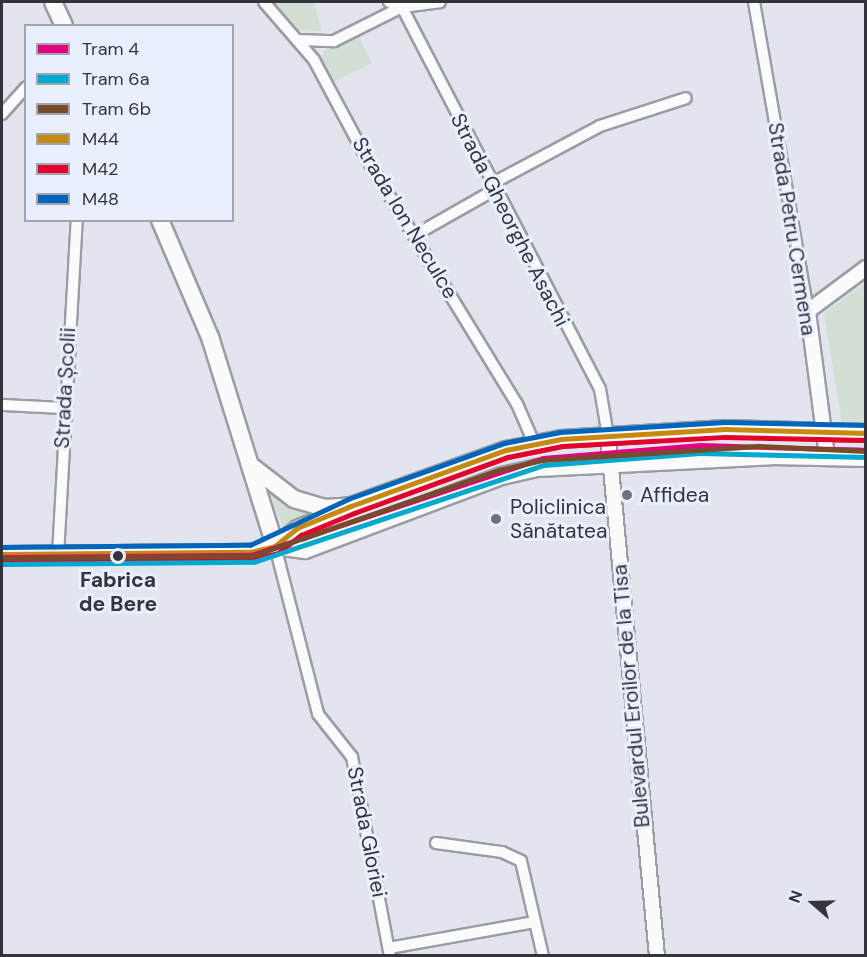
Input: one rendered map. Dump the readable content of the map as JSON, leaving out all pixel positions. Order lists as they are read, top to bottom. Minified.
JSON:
{"streets":{"street":["Strada Ion Neculce","Strada Gheorghe Asachi","Strada Petru Cermena","Strada Școlii","Bulevardul Eroilor de la Tisa","Strada Gloriei"]},"crossings":[["Strada Gheorghe Asachi","Bulevardul Eroilor de la Tisa"]],"places":["Affidea","Policlinica Sănătatea","Fabrica de Bere"],"lines":["transit line M48","transit line M44","transit line M42","tram line 4","tram line 6b","tram line 6a"],"legend":["Tram 4","Tram 6a","Tram 6b","M44","M42","M48"],"north":"left"}
